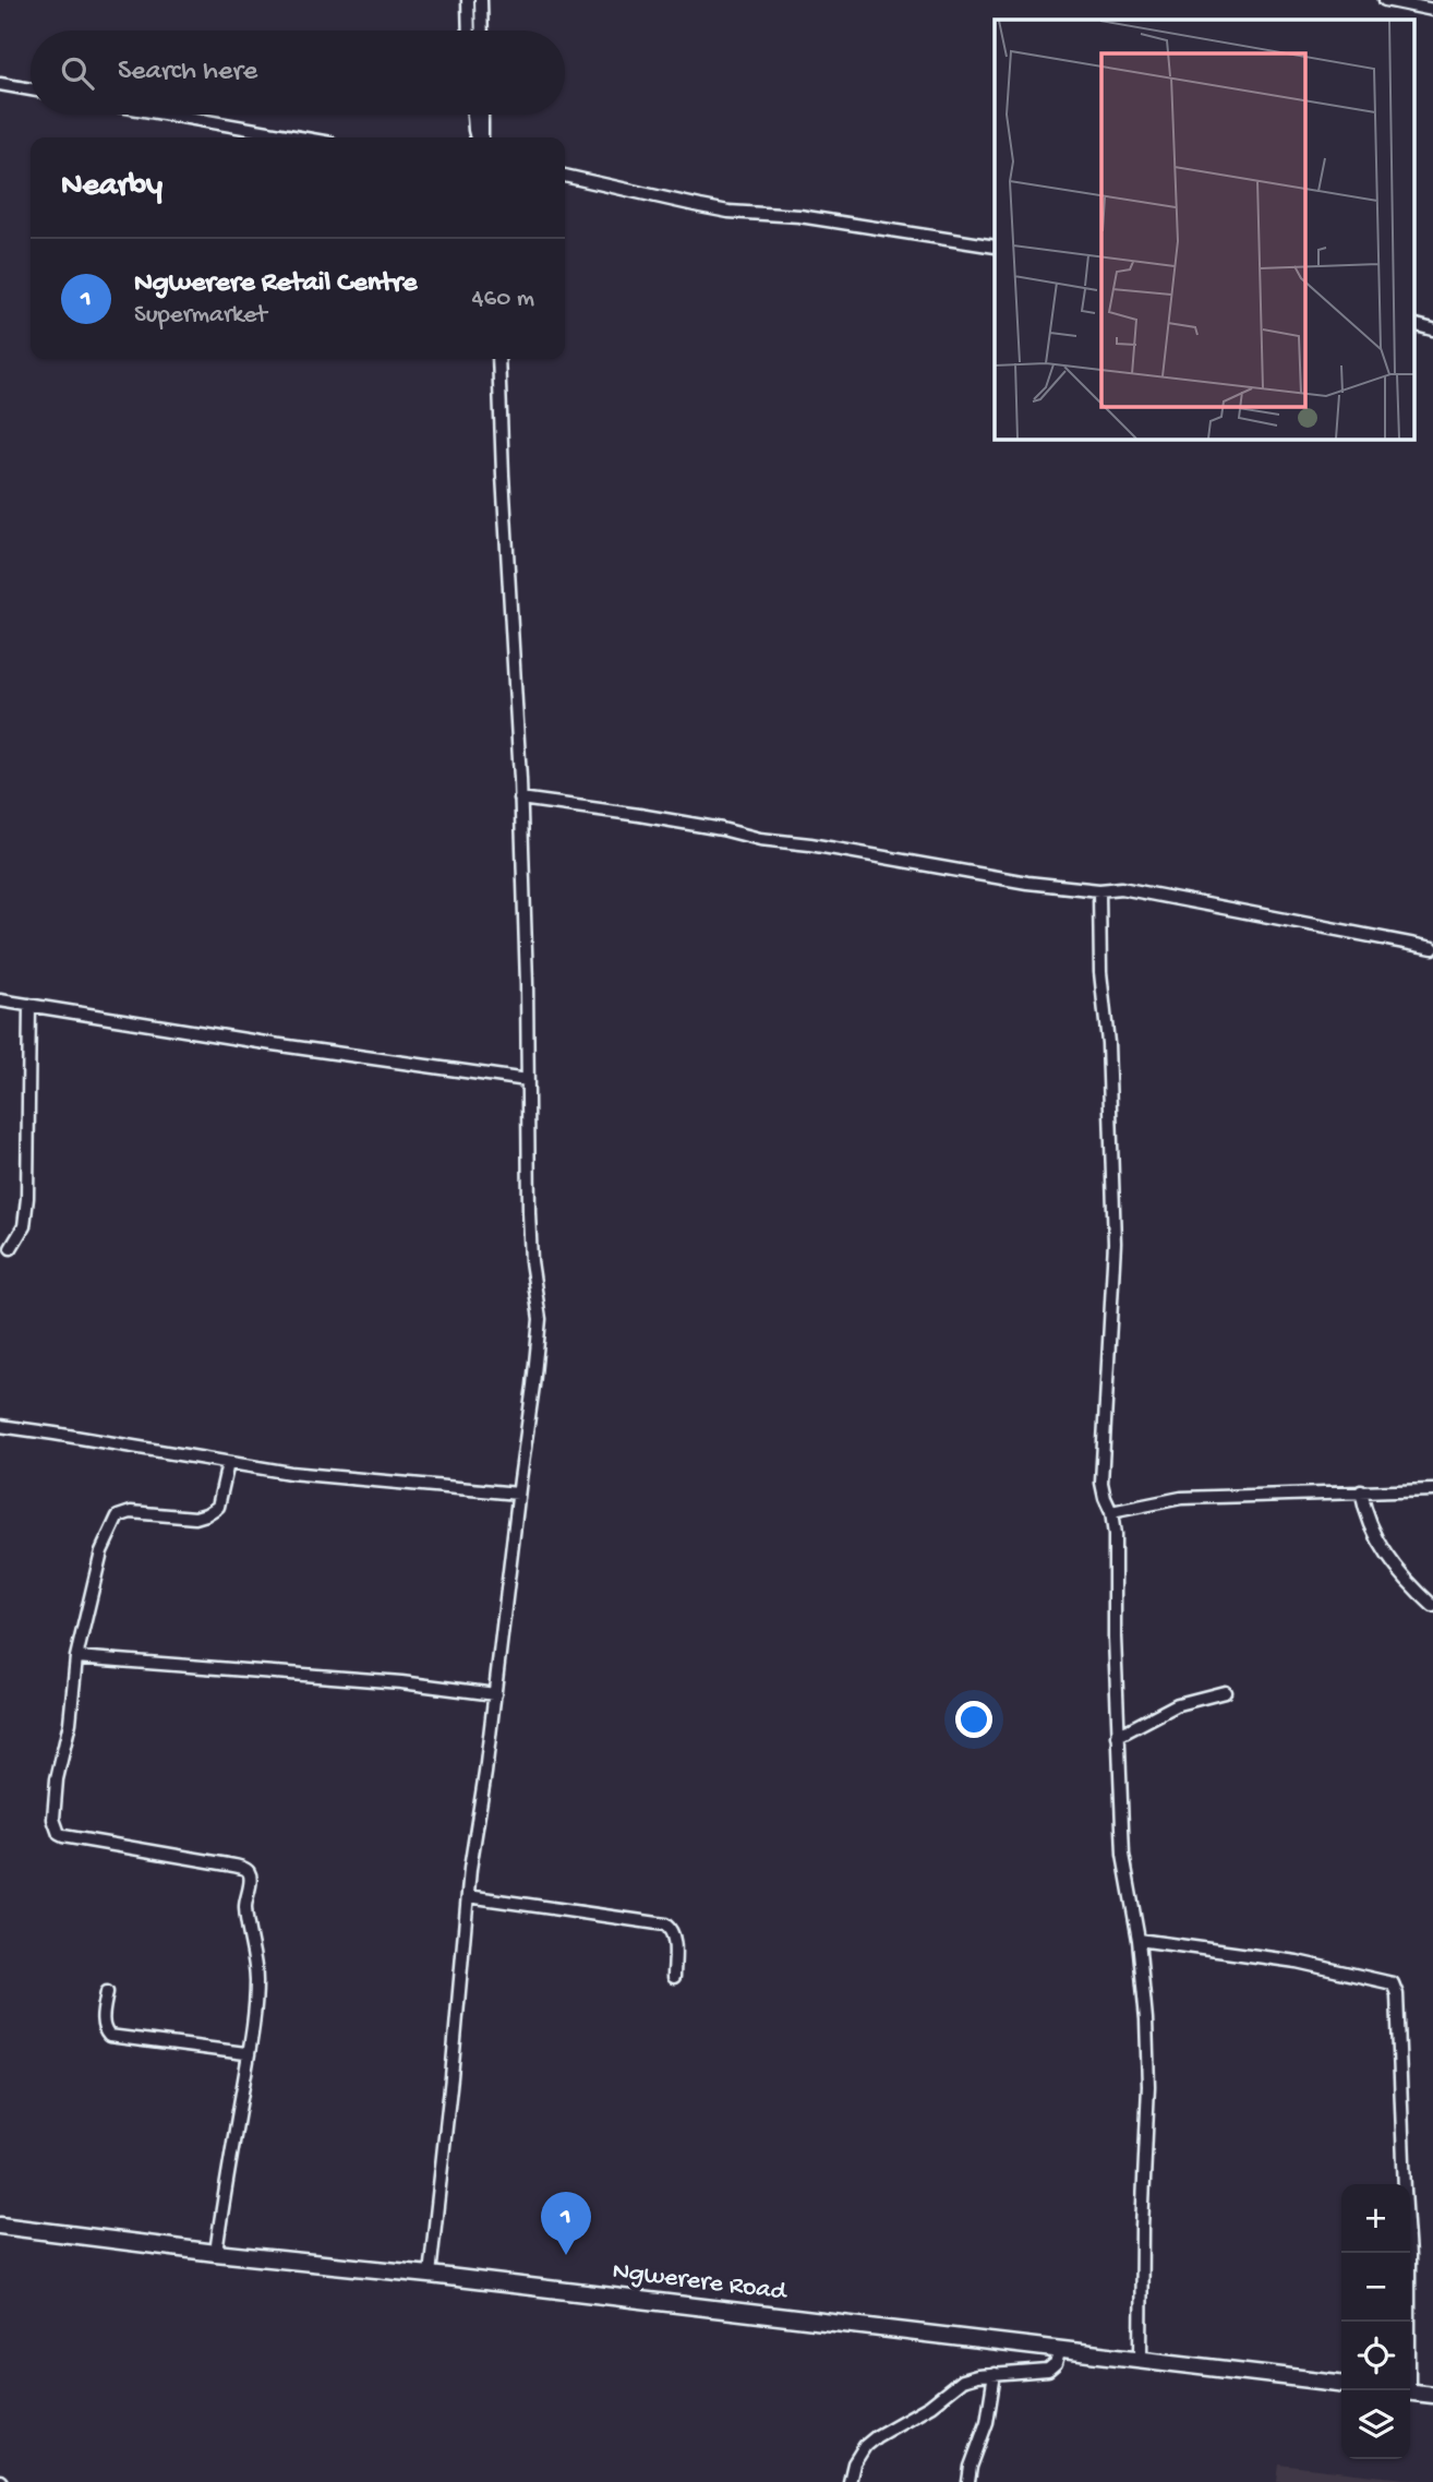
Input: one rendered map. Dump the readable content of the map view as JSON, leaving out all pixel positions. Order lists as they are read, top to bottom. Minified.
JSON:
{"streets":{"main road":["Ngwerere Road"]},"page":{"search":"Search here","heading":"Nearby","list":[{"mark":"1","name":"Ngwerere Retail Centre","note":"Supermarket","value":"460 m"}],"map_buttons":["+","−"],"pins":"1"}}
